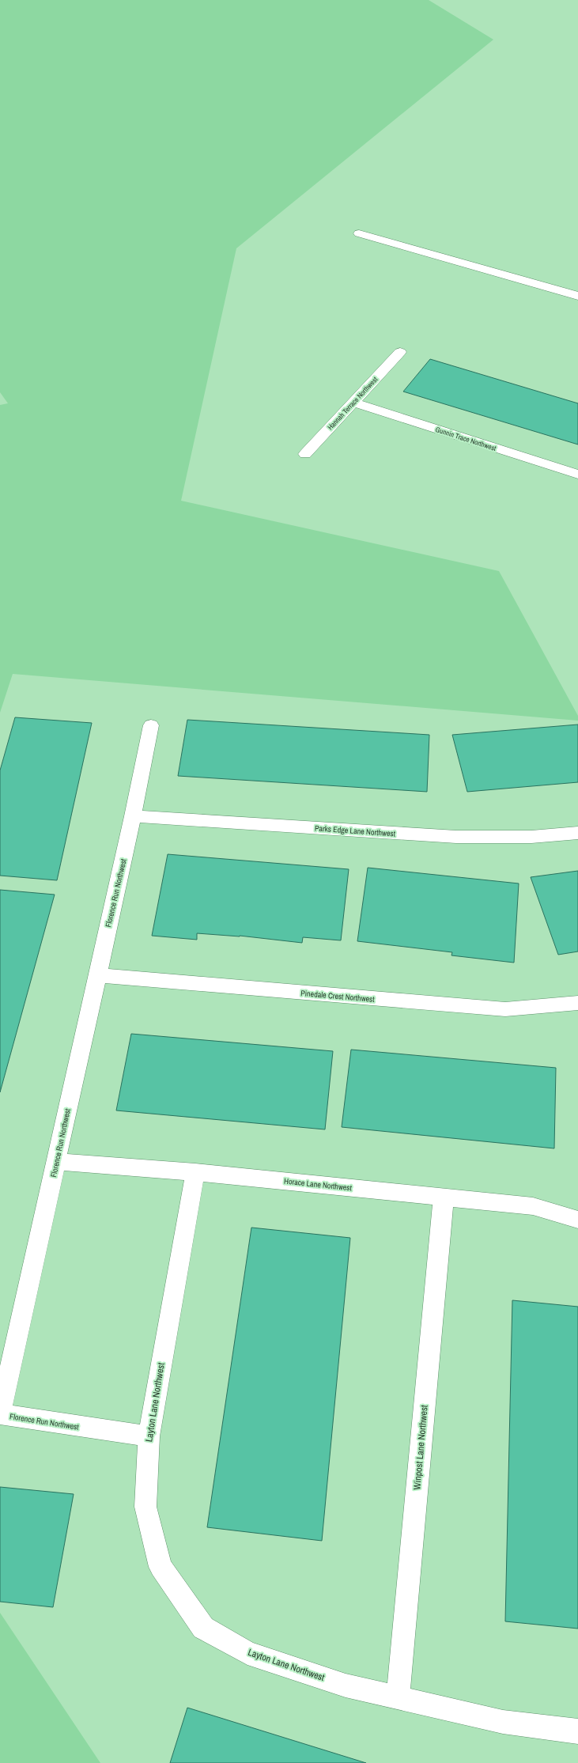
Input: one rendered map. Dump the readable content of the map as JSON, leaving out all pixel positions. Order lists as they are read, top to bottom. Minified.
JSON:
{"streets":{"street":["Hannah Terrace Northwest","Gunnin Trace Northwest","Parks Edge Lane Northwest","Florence Run Northwest","Pinedale Crest Northwest","Horace Lane Northwest","Layton Lane Northwest","Winpost Lane Northwest"]},"crossings":[["Hannah Terrace Northwest","Gunnin Trace Northwest"],["Parks Edge Lane Northwest","Florence Run Northwest"],["Florence Run Northwest","Pinedale Crest Northwest"],["Florence Run Northwest","Horace Lane Northwest"],["Florence Run Northwest","Layton Lane Northwest"],["Horace Lane Northwest","Layton Lane Northwest"],["Horace Lane Northwest","Winpost Lane Northwest"],["Layton Lane Northwest","Winpost Lane Northwest"]]}
